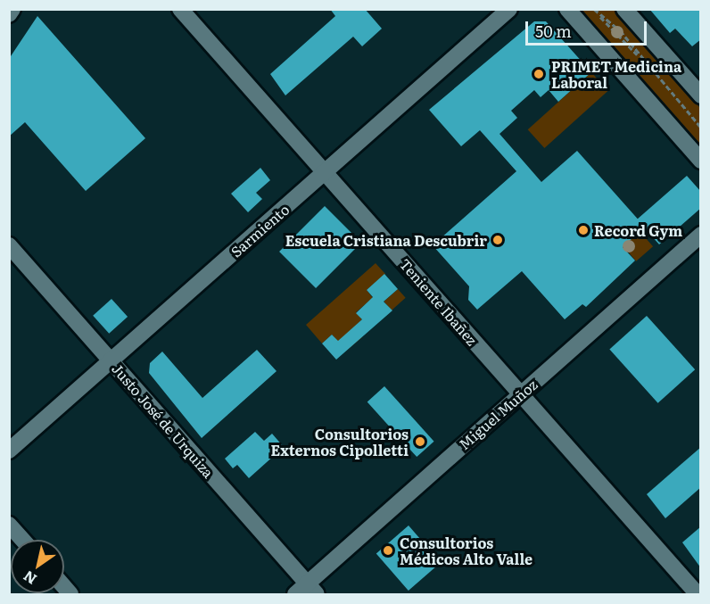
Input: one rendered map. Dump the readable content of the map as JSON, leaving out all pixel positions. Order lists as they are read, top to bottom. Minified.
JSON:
{"streets":{"street":["Sarmiento","Teniente Ibañez","Miguel Muñoz","Justo José de Urquiza"]},"crossings":[["Sarmiento","Teniente Ibañez"],["Sarmiento","Justo José de Urquiza"],["Teniente Ibañez","Miguel Muñoz"],["Miguel Muñoz","Justo José de Urquiza"]],"places":["PRIMET Medicina Laboral","Record Gym","Escuela Cristiana Descubrir","Consultorios Externos Cipolletti","Consultorios Médicos Alto Valle"],"scale_bar":"50 m","north":"bottom left"}
